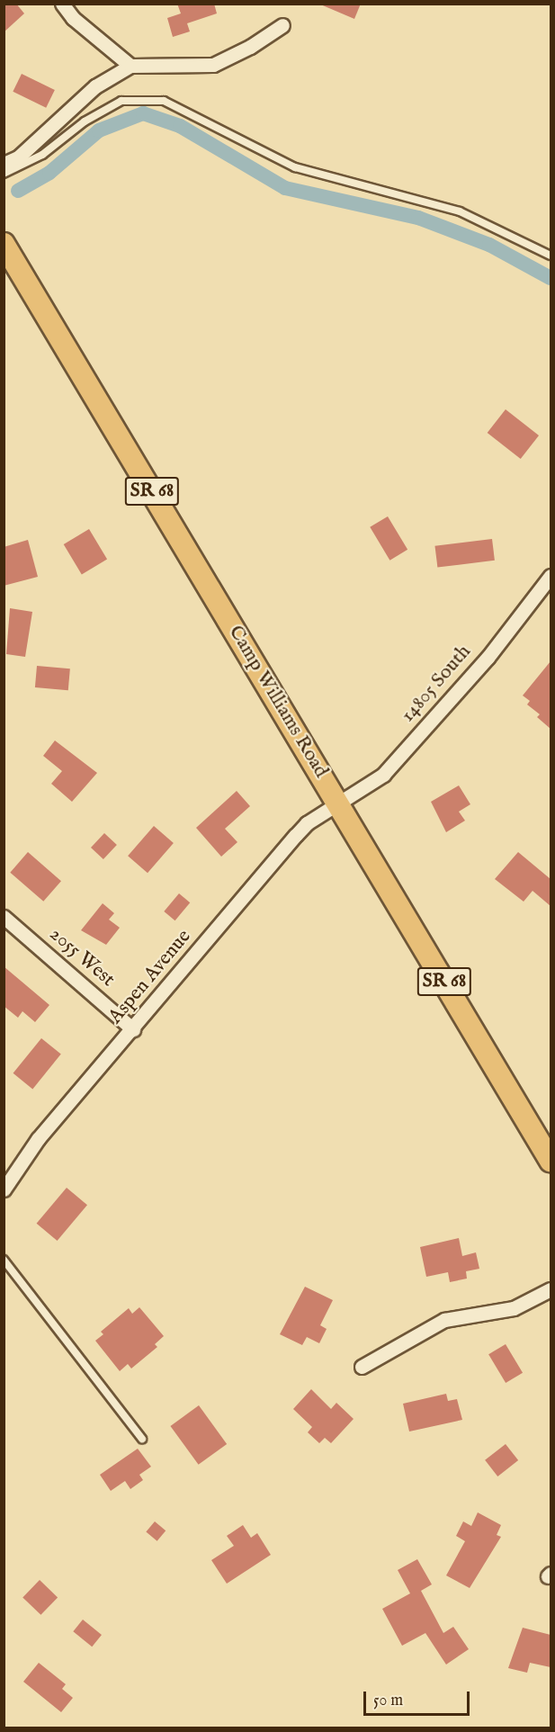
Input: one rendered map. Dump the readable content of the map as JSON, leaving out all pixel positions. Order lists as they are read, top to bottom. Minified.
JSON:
{"streets":{"main road":["SR 68","Camp Williams Road"],"street":["14805 South","2055 West","Aspen Avenue"]},"crossings":[["14805 South","Camp Williams Road"],["14805 South","Aspen Avenue"],["Camp Williams Road","Aspen Avenue"],["2055 West","Aspen Avenue"]],"scale_bar":"50 m"}
